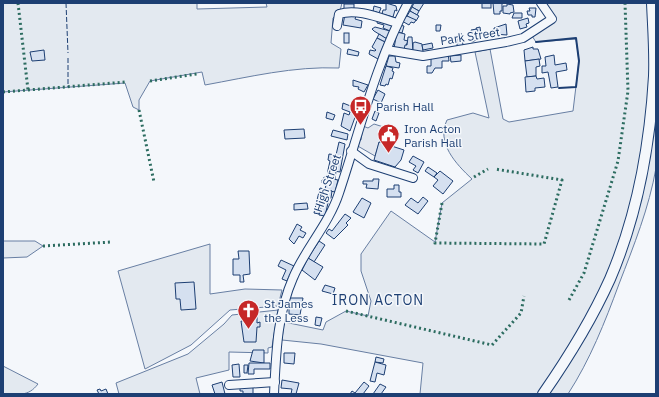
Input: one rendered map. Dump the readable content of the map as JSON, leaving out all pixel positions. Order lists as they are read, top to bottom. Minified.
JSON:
{"streets":{"street":["Park Street","High Street"]},"crossings":[["Park Street","High Street"]],"districts":["IRON ACTON"],"places":{"bus stop":["Parish Hall"],"public building":["Iron Acton Parish Hall"],"church":["St James the Less"]}}
